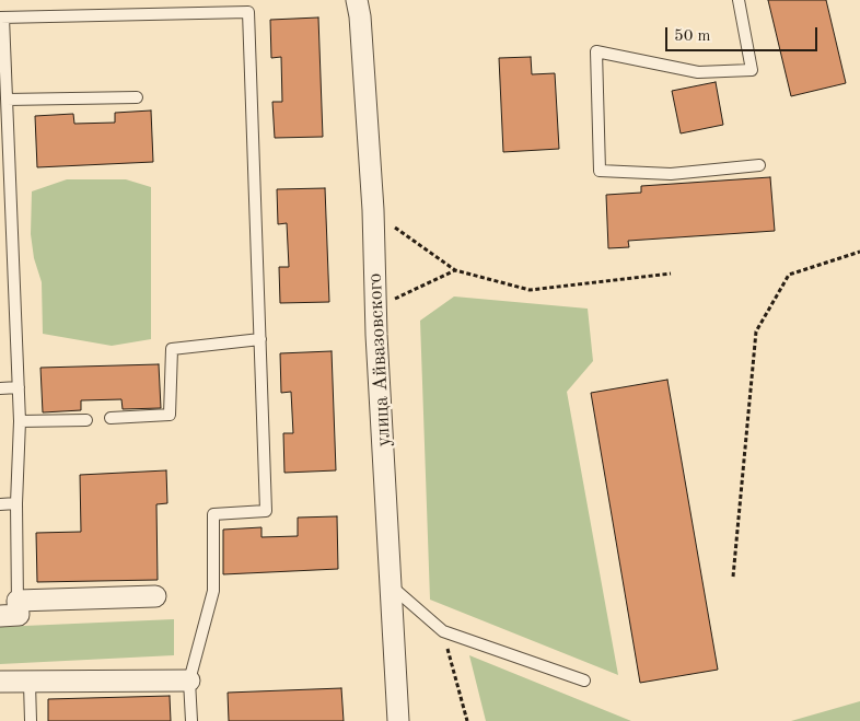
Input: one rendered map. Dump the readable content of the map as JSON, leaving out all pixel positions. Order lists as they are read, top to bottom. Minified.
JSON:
{"streets":{"street":["улица Айвазовского"]},"scale_bar":"50 m"}
